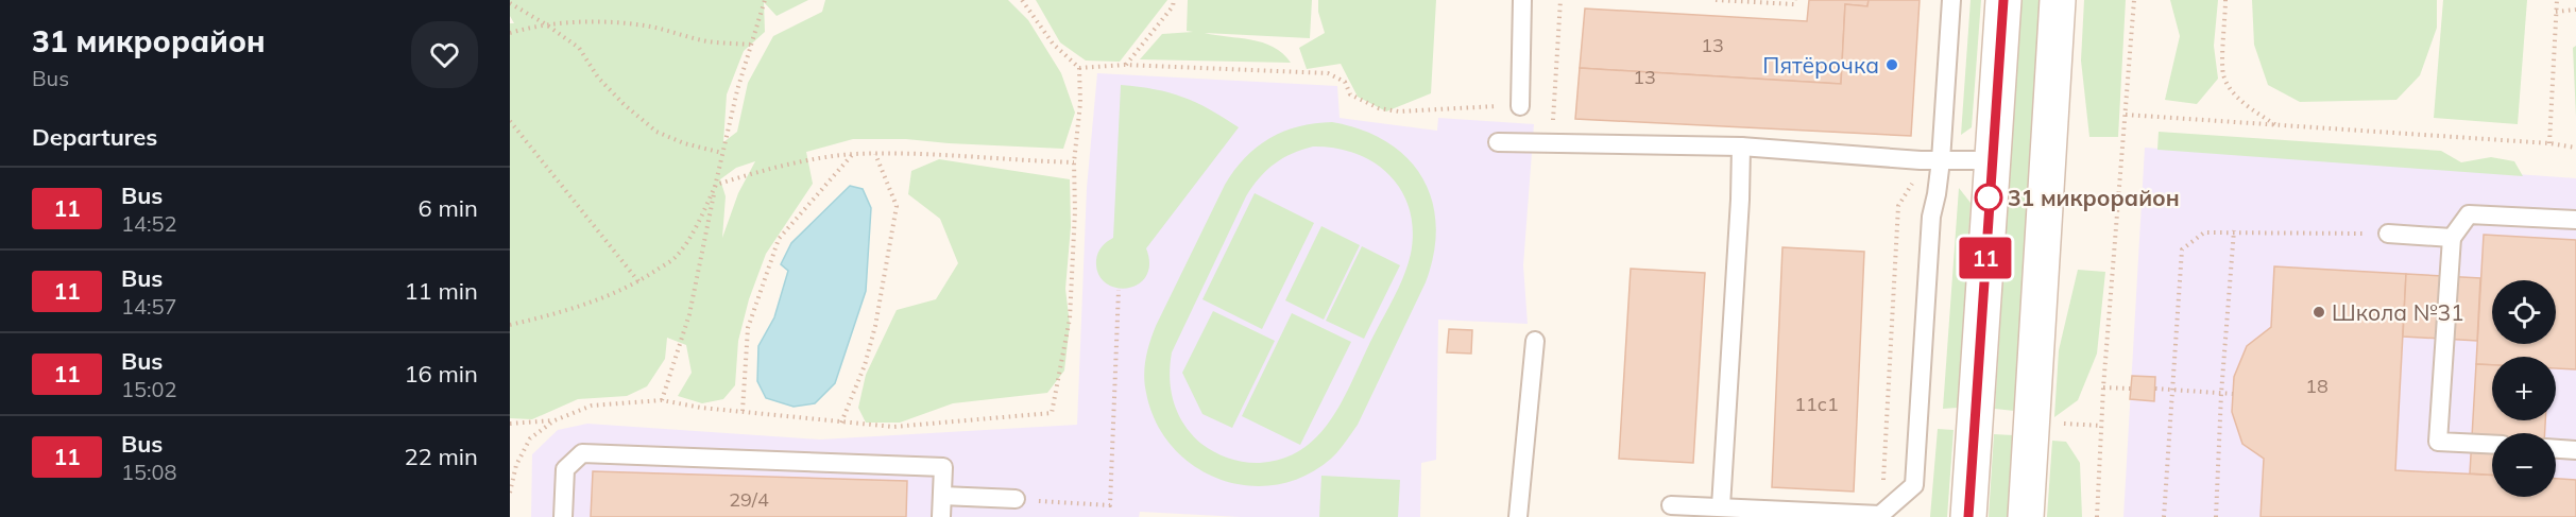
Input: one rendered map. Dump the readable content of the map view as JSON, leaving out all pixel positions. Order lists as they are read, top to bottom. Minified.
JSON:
{"places":["Пятёрочка","31 микрорайон","Школа №31"],"lines":["bus line 11"],"house_numbers":["13","13","18","11с1","29/4"],"page":{"heading":[["31 микрорайон","Bus"],"Departures"],"on_map":"11","list":[{"mark":"11","name":"Bus","note":"14:52","value":"6 min"},{"mark":"11","name":"Bus","note":"14:57","value":"11 min"},{"mark":"11","name":"Bus","note":"15:02","value":"16 min"},{"mark":"11","name":"Bus","note":"15:08","value":"22 min"}],"map_buttons":["+","−"]}}
